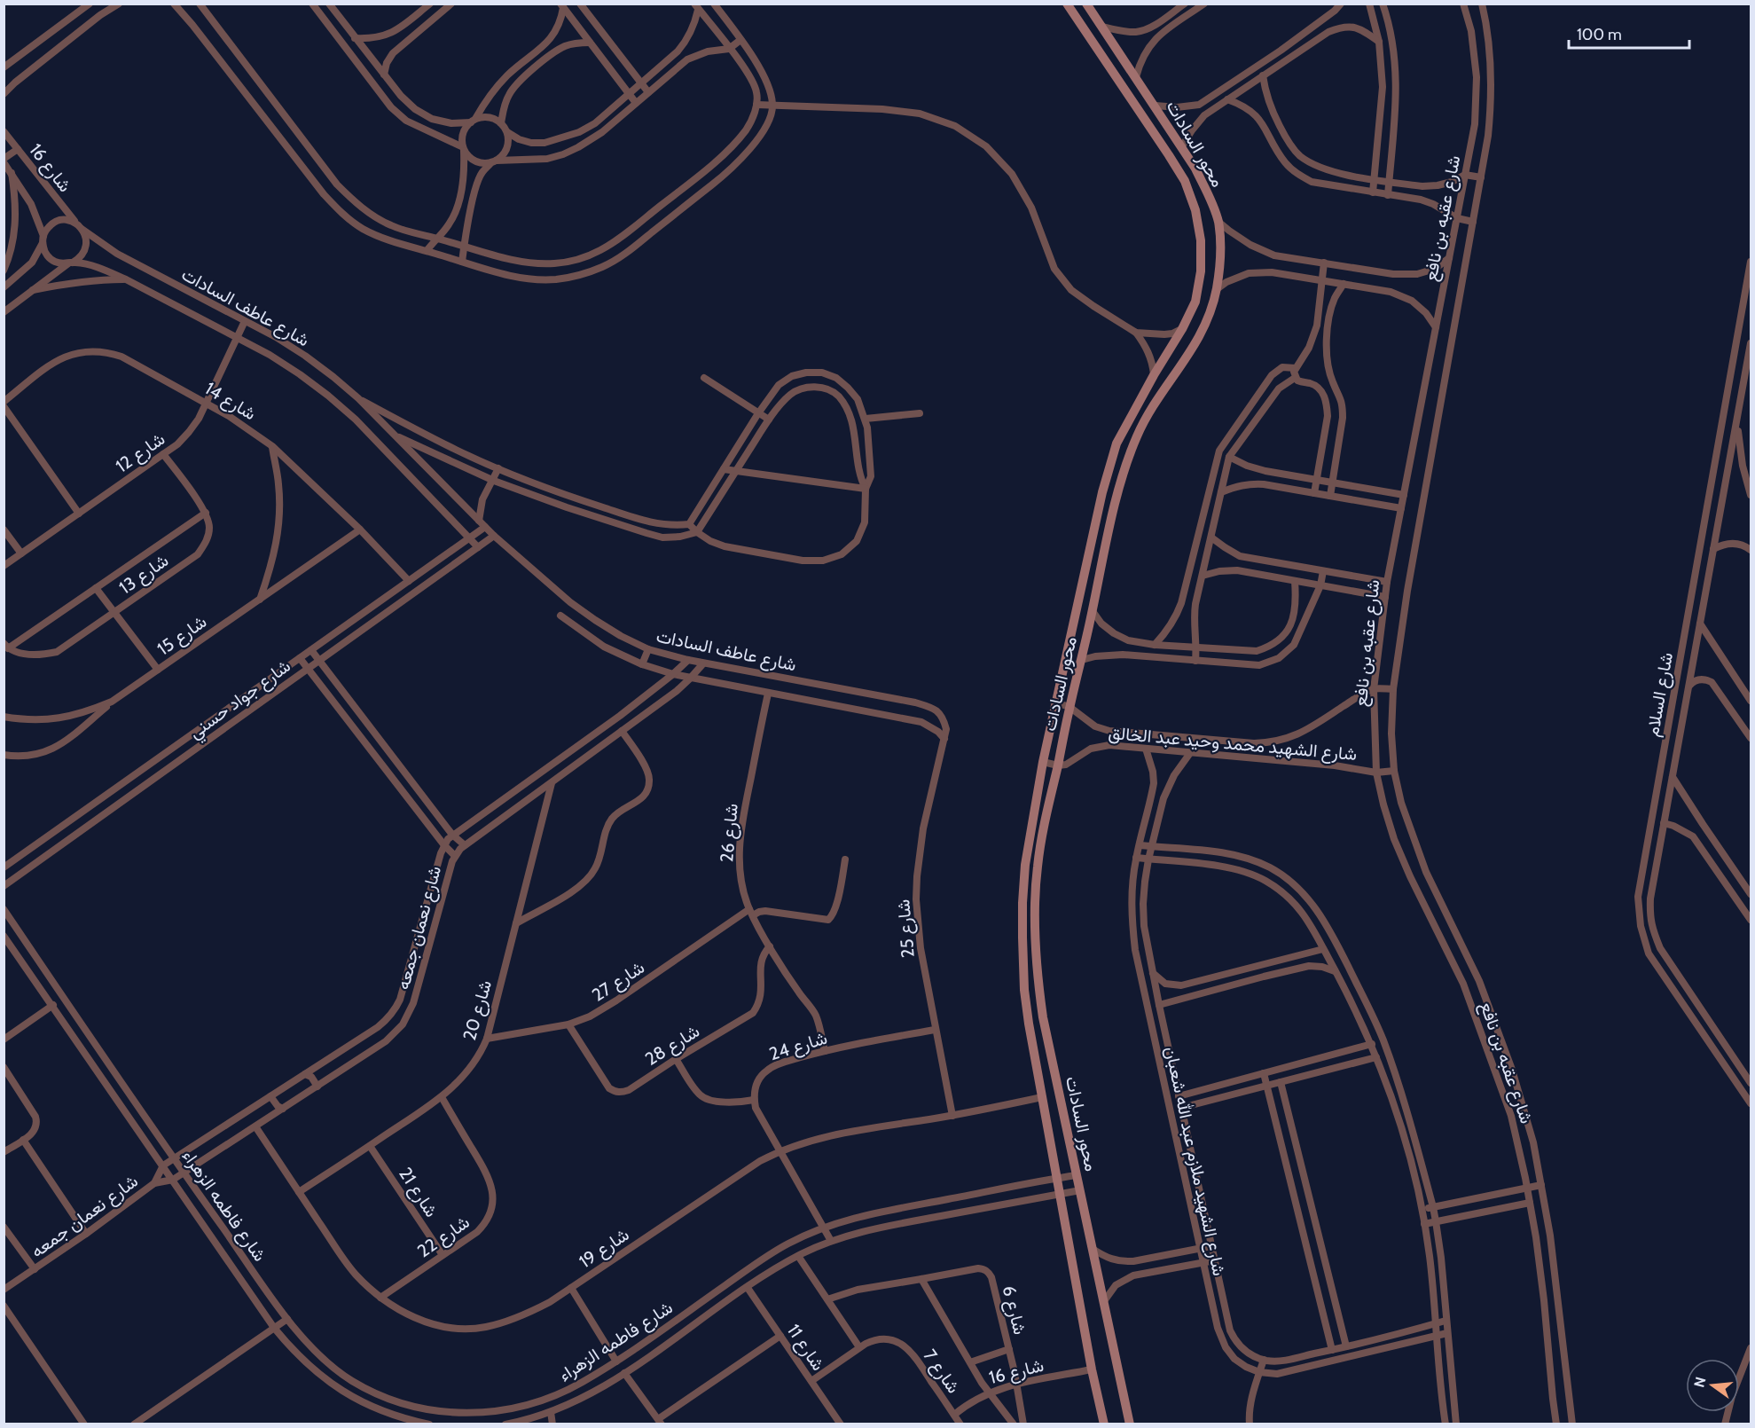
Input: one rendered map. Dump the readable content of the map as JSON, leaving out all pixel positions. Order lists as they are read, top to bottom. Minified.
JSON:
{"streets":{"street":["محور السادات","شارع 16","شارع عقبه بن نافع","شارع عاطف السادات","شارع 14","شارع 12","شارع 13","شارع 15","شارع السلام","شارع جواد حسني","شارع الشهيد محمد وحيد عبد الخالق","شارع 26","شارع نعمان جمعه","شارع 25","شارع 27","شارع 20","شارع 28","شارع 24","شارع الشهيد ملازم عبد الله شعبان","شارع 21","شارع فاطمه الزهراء","شارع 22","شارع 19","شارع 6","شارع 11","شارع 7"]},"crossings":[["محور السادات","شارع 16"],["محور السادات","شارع الشهيد محمد وحيد عبد الخالق"],["محور السادات","شارع فاطمه الزهراء"],["محور السادات","شارع 19"],["شارع 16","شارع عاطف السادات"],["شارع 16","شارع 6"],["شارع 16","شارع 7"],["شارع عقبه بن نافع","شارع الشهيد محمد وحيد عبد الخالق"],["شارع عاطف السادات","شارع 12"],["شارع عاطف السادات","شارع جواد حسني"],["شارع عاطف السادات","شارع 26"],["شارع عاطف السادات","شارع نعمان جمعه"],["شارع عاطف السادات","شارع 25"],["شارع 14","شارع 12"],["شارع 14","شارع 15"],["شارع 14","شارع جواد حسني"],["شارع الشهيد محمد وحيد عبد الخالق","شارع الشهيد ملازم عبد الله شعبان"],["شارع 26","شارع 27"],["شارع 26","شارع 28"],["شارع 26","شارع 24"],["شارع نعمان جمعه","شارع 20"],["شارع نعمان جمعه","شارع فاطمه الزهراء"],["شارع نعمان جمعه","شارع 19"],["شارع 25","شارع 24"],["شارع 25","شارع 19"],["شارع 27","شارع 20"],["شارع 27","شارع 28"],["شارع 20","شارع 21"],["شارع 20","شارع 22"],["شارع 20","شارع 19"],["شارع 21","شارع 22"],["شارع فاطمه الزهراء","شارع 11"],["شارع 22","شارع 19"],["شارع 11","شارع 7"]],"scale_bar":"100 m","north":"left"}
